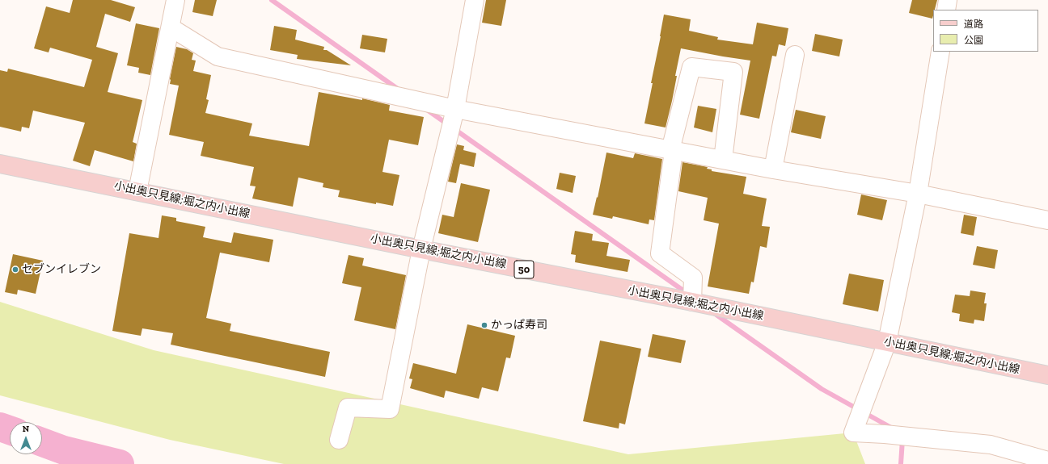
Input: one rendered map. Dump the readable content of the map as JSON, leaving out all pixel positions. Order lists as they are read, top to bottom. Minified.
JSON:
{"streets":{"main road":["小出奥只見線;堀之内小出線","50"]},"places":["セブンイレブン","かっぱ寿司"],"legend":["道路","公園"],"north":"top"}
